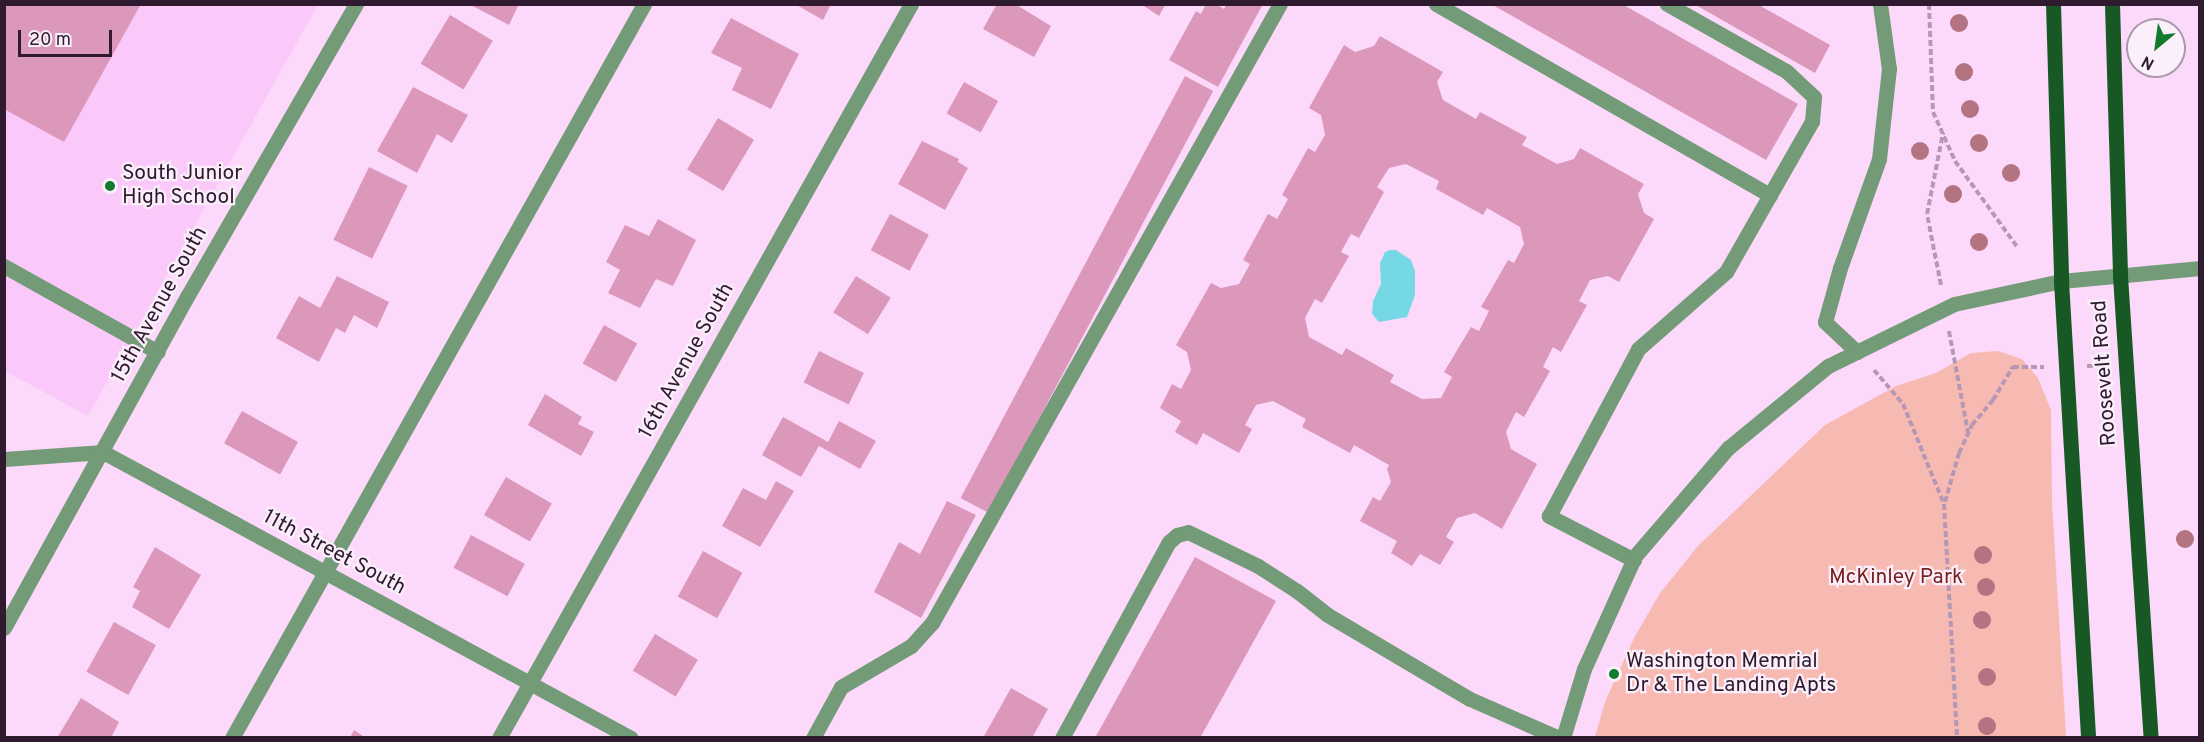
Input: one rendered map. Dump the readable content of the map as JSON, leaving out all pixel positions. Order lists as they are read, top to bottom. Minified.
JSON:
{"streets":{"main road":["Roosevelt Road"],"street":["15th Avenue South","16th Avenue South","11th Street South"]},"crossings":[["15th Avenue South","11th Street South"],["16th Avenue South","11th Street South"]],"parks":["McKinley Park"],"places":["South Junior High School","Washington Memrial Dr & The Landing Apts"],"scale_bar":"20 m","north":"bottom left"}
